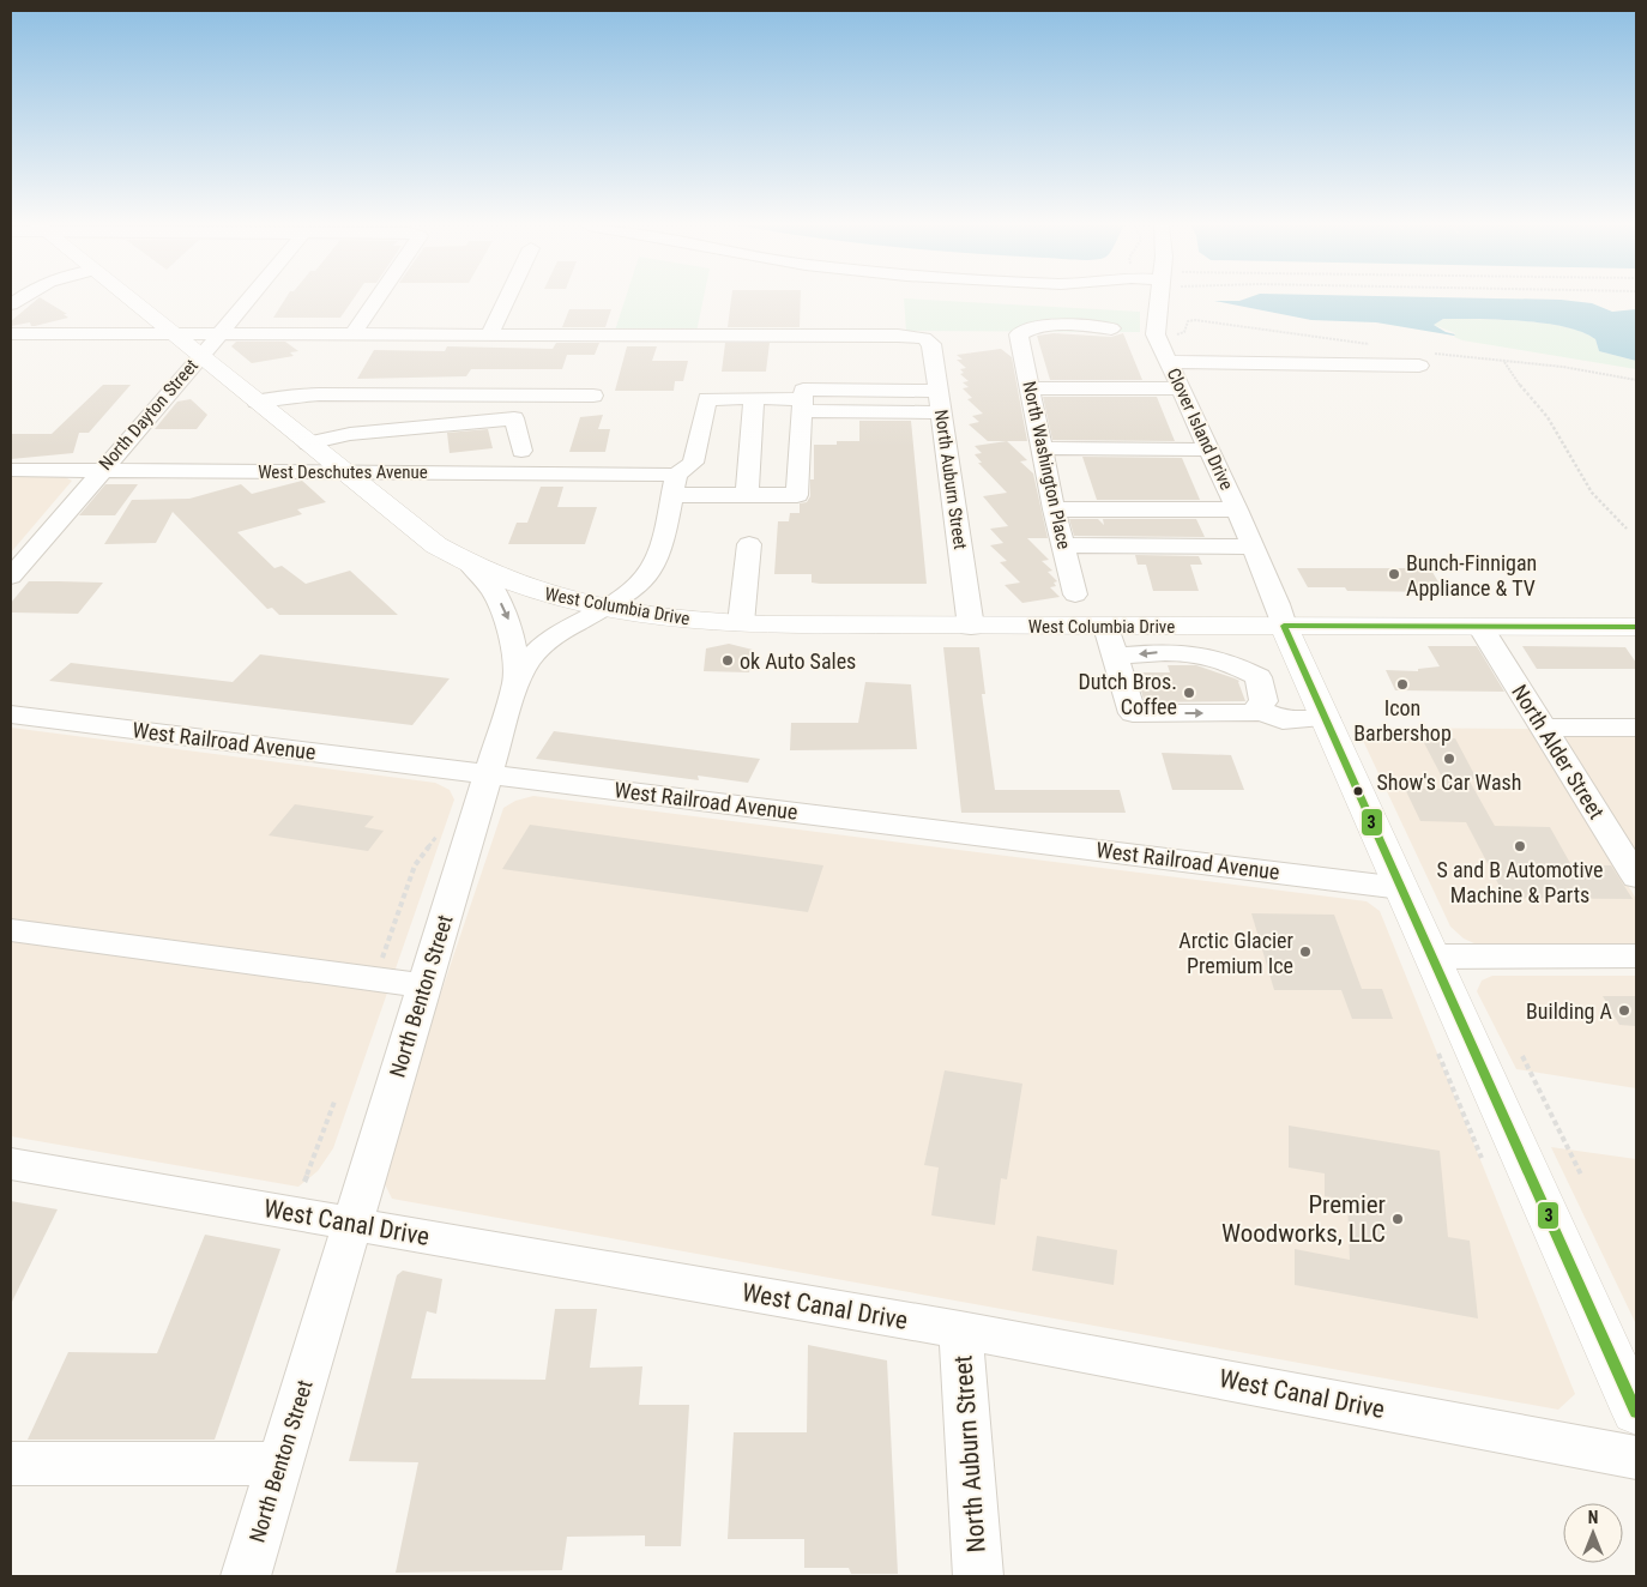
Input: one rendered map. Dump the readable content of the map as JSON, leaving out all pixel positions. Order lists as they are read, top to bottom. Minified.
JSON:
{"streets":{"main road":["West Columbia Drive"],"street":["North Dayton Street","Clover Island Drive","North Washington Place","West Deschutes Avenue","North Auburn Street","West Railroad Avenue","North Alder Street","North Benton Street","West Canal Drive"]},"crossings":[["North Dayton Street","West Deschutes Avenue"],["North Dayton Street","West Columbia Drive"],["Clover Island Drive","West Columbia Drive"],["West Deschutes Avenue","West Columbia Drive"],["West Deschutes Avenue","North Benton Street"],["North Auburn Street","West Columbia Drive"],["North Auburn Street","West Canal Drive"],["West Columbia Drive","North Alder Street"],["West Columbia Drive","North Benton Street"],["West Railroad Avenue","North Benton Street"],["North Benton Street","West Canal Drive"]],"places":["Bunch-Finnigan Appliance & TV","ok Auto Sales","Icon Barbershop","Dutch Bros. Coffee","Show's Car Wash","S and B Automotive Machine & Parts","Arctic Glacier Premium Ice","Building A","Premier Woodworks, LLC"],"lines":["transit line 3"],"north":"top"}
